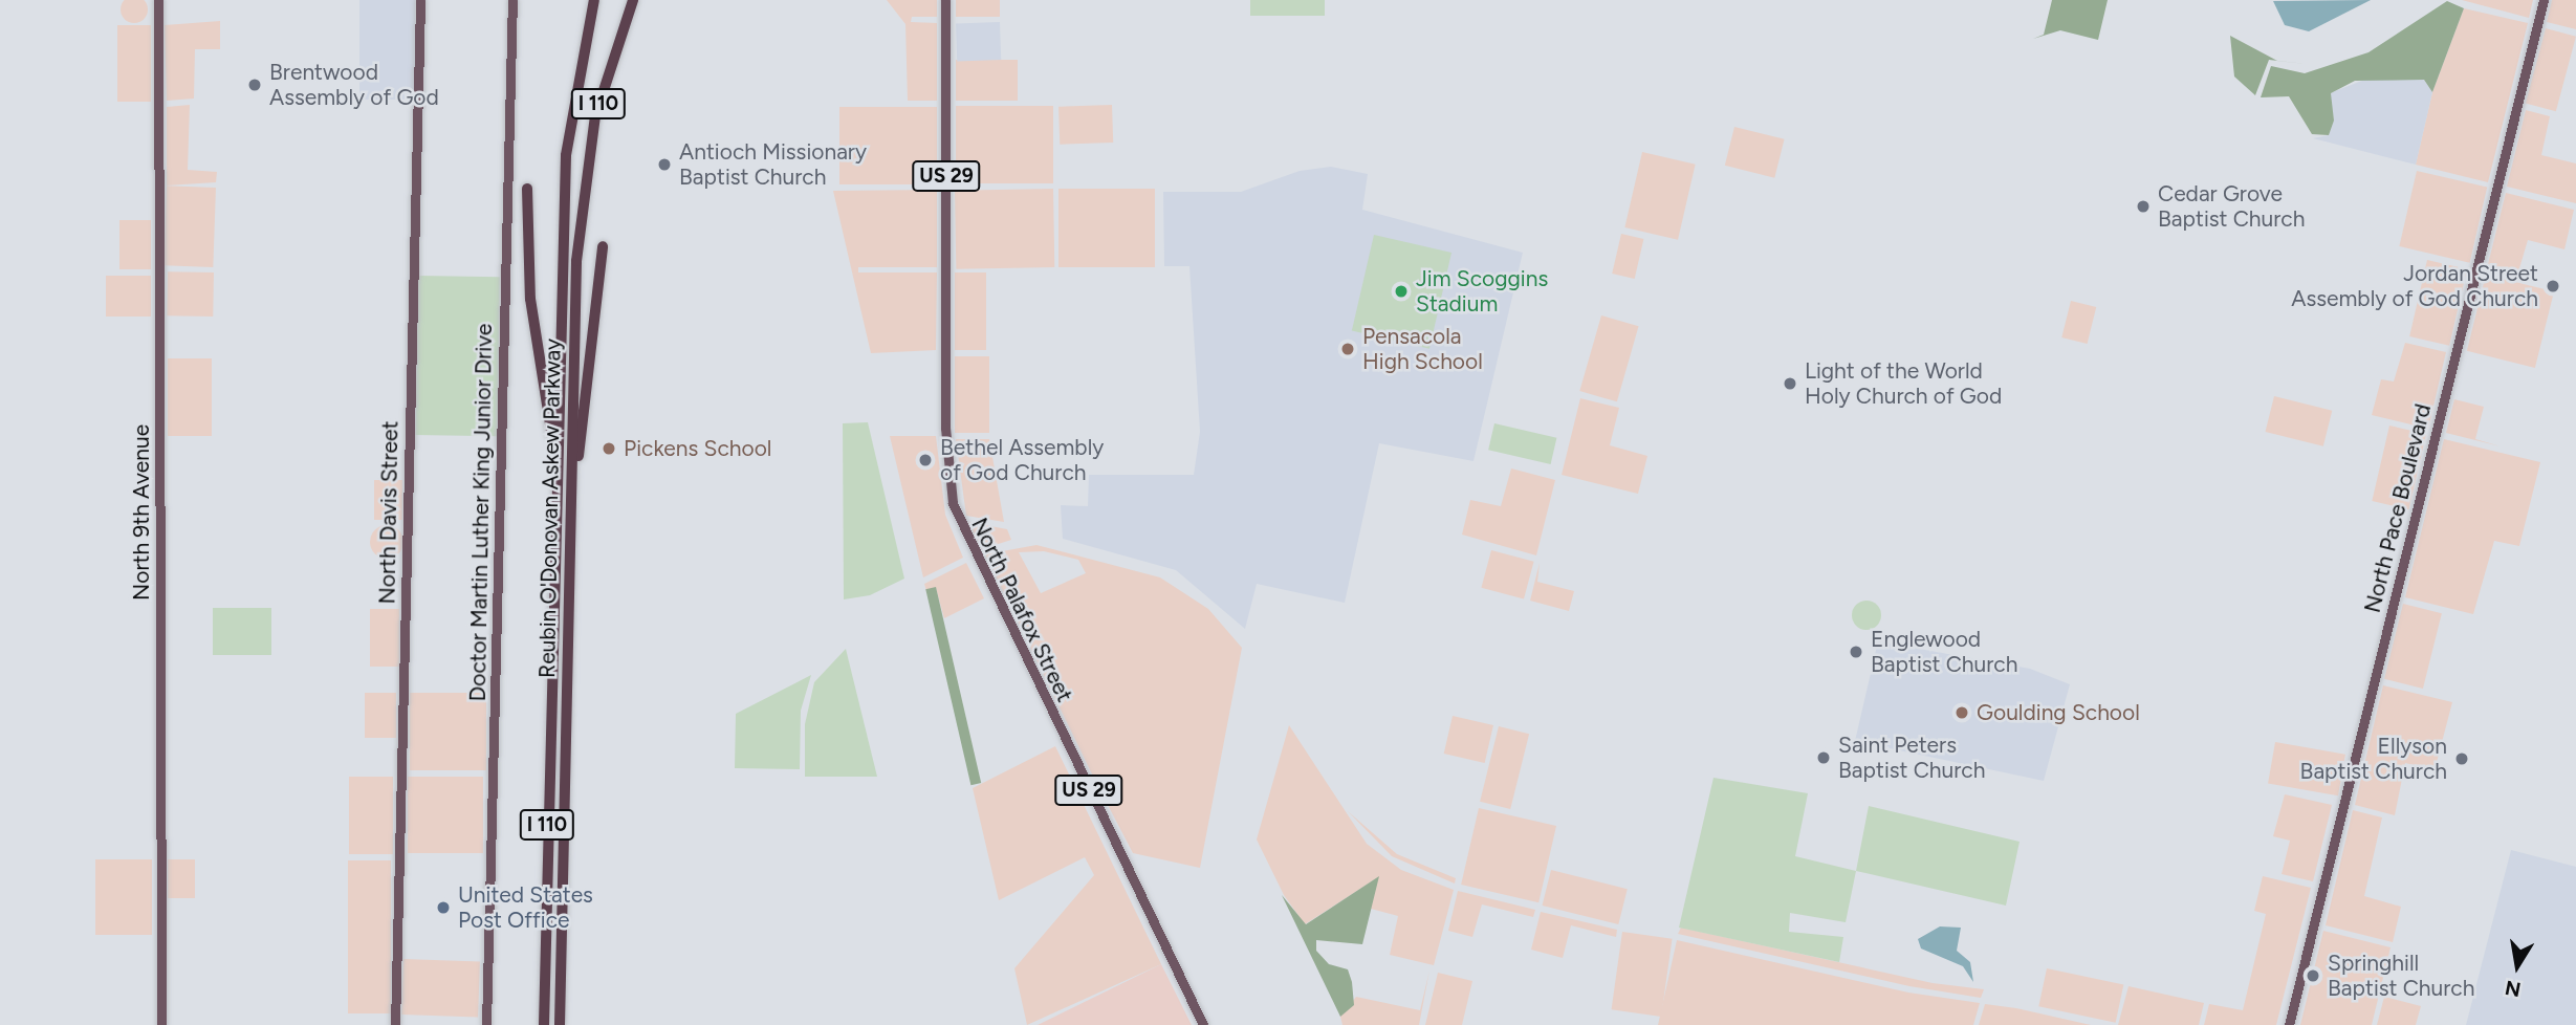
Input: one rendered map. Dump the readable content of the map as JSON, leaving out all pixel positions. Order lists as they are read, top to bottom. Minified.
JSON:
{"streets":{"highway":["I 110","Reubin O'Donovan Askew Parkway"],"main road":["US 29","North Pace Boulevard","North 9th Avenue","North Davis Street","Doctor Martin Luther King Junior Drive","North Palafox Street"]},"places":["Brentwood Assembly of God","Antioch Missionary Baptist Church","Cedar Grove Baptist Church","Jordan Street Assembly of God Church","Jim Scoggins Stadium","Pensacola High School","Light of the World Holy Church of God","Pickens School","Bethel Assembly of God Church","Englewood Baptist Church","Goulding School","Saint Peters Baptist Church","Ellyson Baptist Church","United States Post Office","Springhill Baptist Church"],"north":"bottom"}
